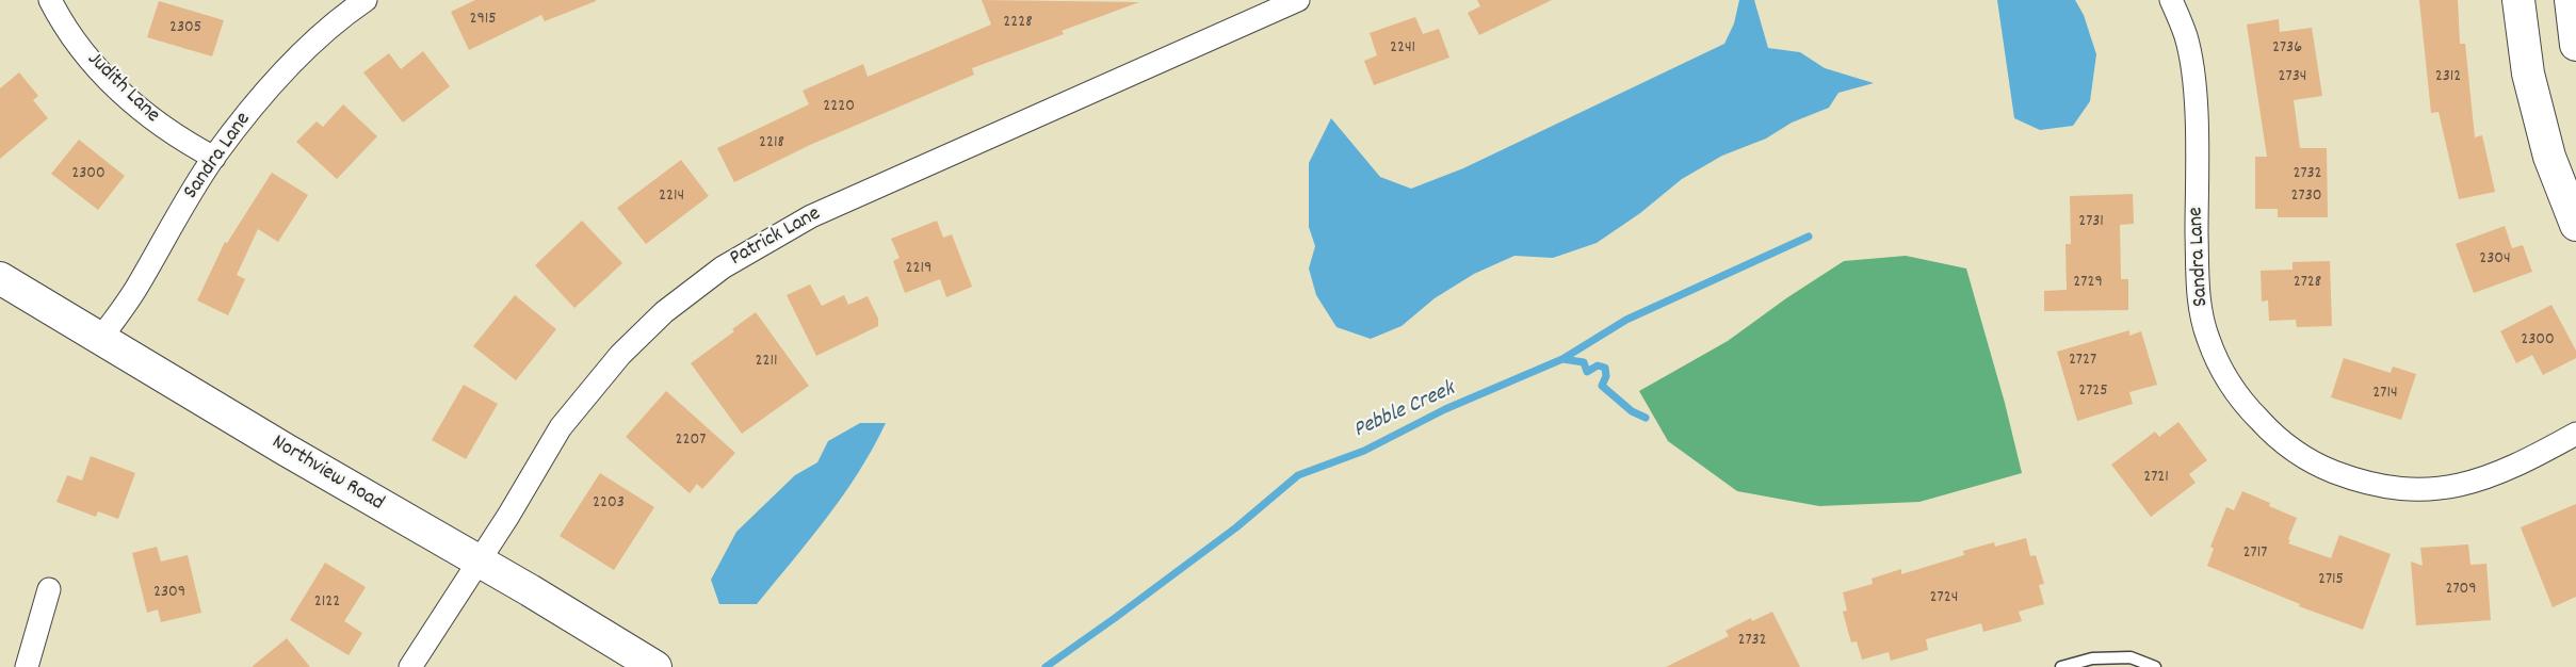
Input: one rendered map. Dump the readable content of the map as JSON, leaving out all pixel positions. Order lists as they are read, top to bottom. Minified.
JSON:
{"streets":{"street":["Judith Lane","Sandra Lane","Patrick Lane","Northview Road"]},"crossings":[["Judith Lane","Sandra Lane"],["Sandra Lane","Northview Road"],["Patrick Lane","Northview Road"]],"water":["Pebble Creek"],"house_numbers":["2915","2228","2305","2241","2736","2734","2312","2220","2218","2300","2732","2214","2730","2731","2304","2219","2729","2728","2300","2727","2211","2725","2714","2207","2721","2203","2717","2715","2709","2309","2724","2122","2732"]}
